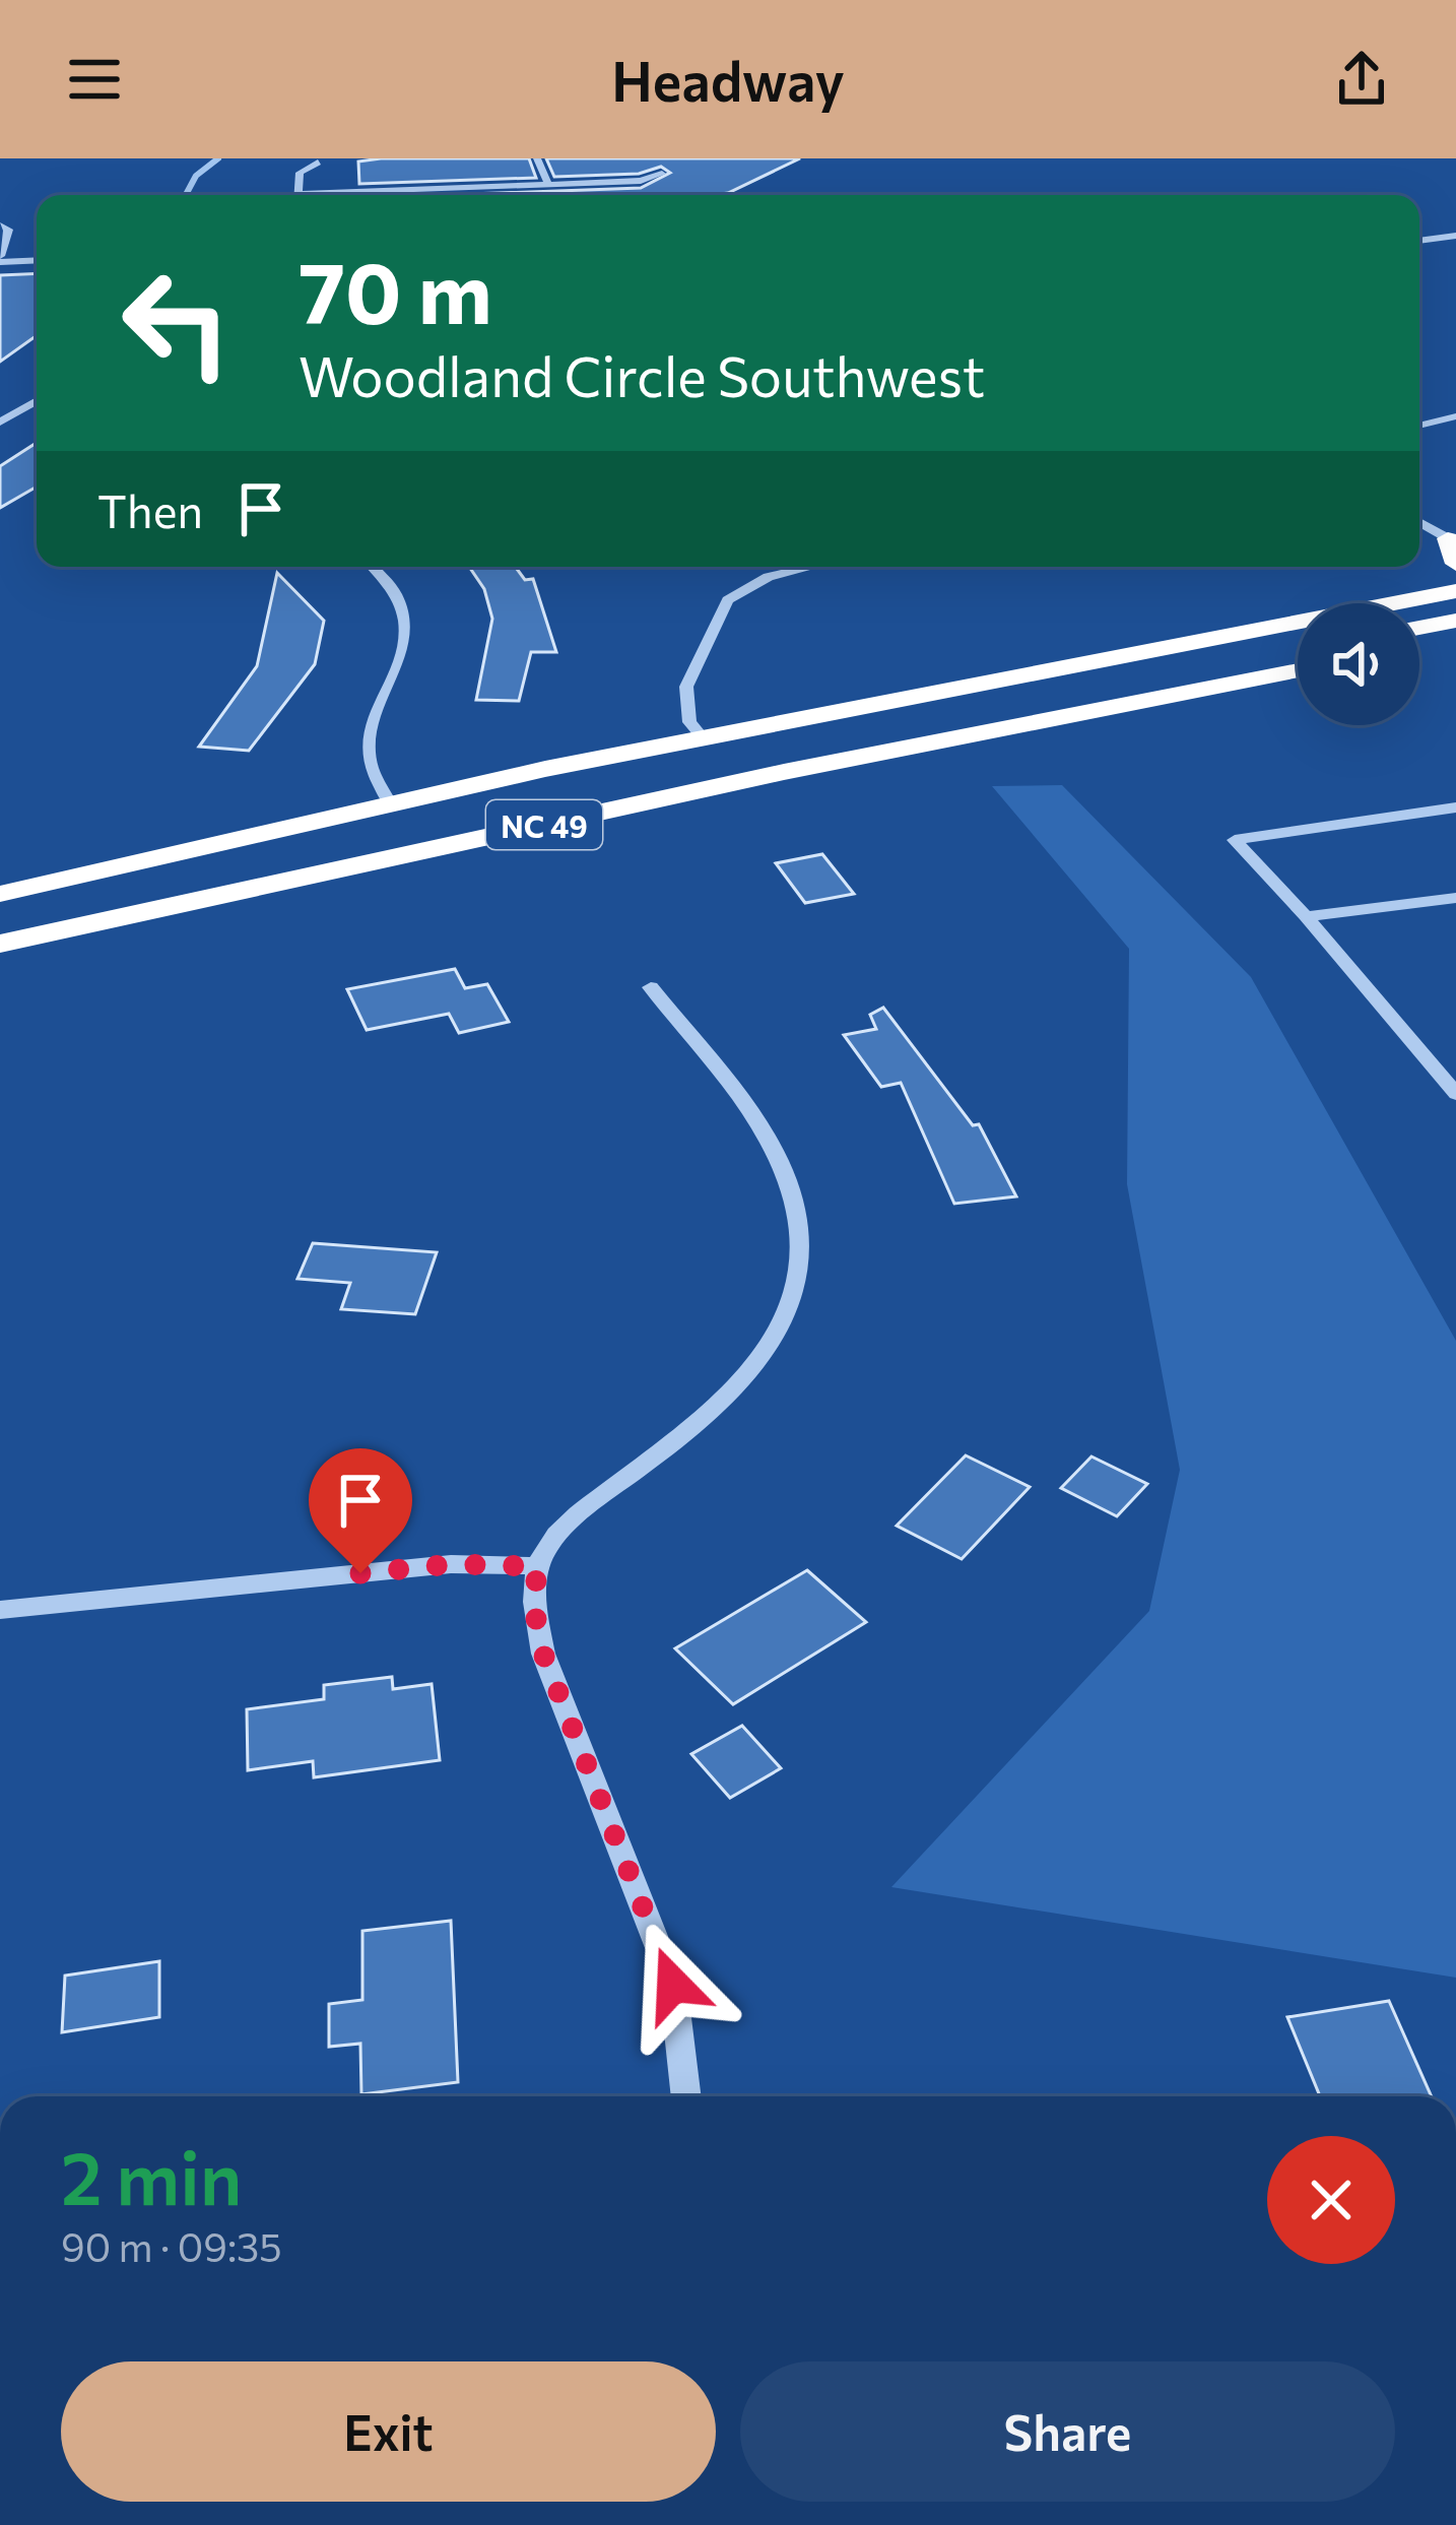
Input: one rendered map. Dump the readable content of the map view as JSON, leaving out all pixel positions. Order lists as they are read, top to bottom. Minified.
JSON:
{"streets":{"highway":["NC 49"]},"page":{"header":"Headway","turn":["70 m","Woodland Circle Southwest"],"then":"Then","heading":["2 min","90 m · 09:35"],"buttons":["Exit","Share"]}}
